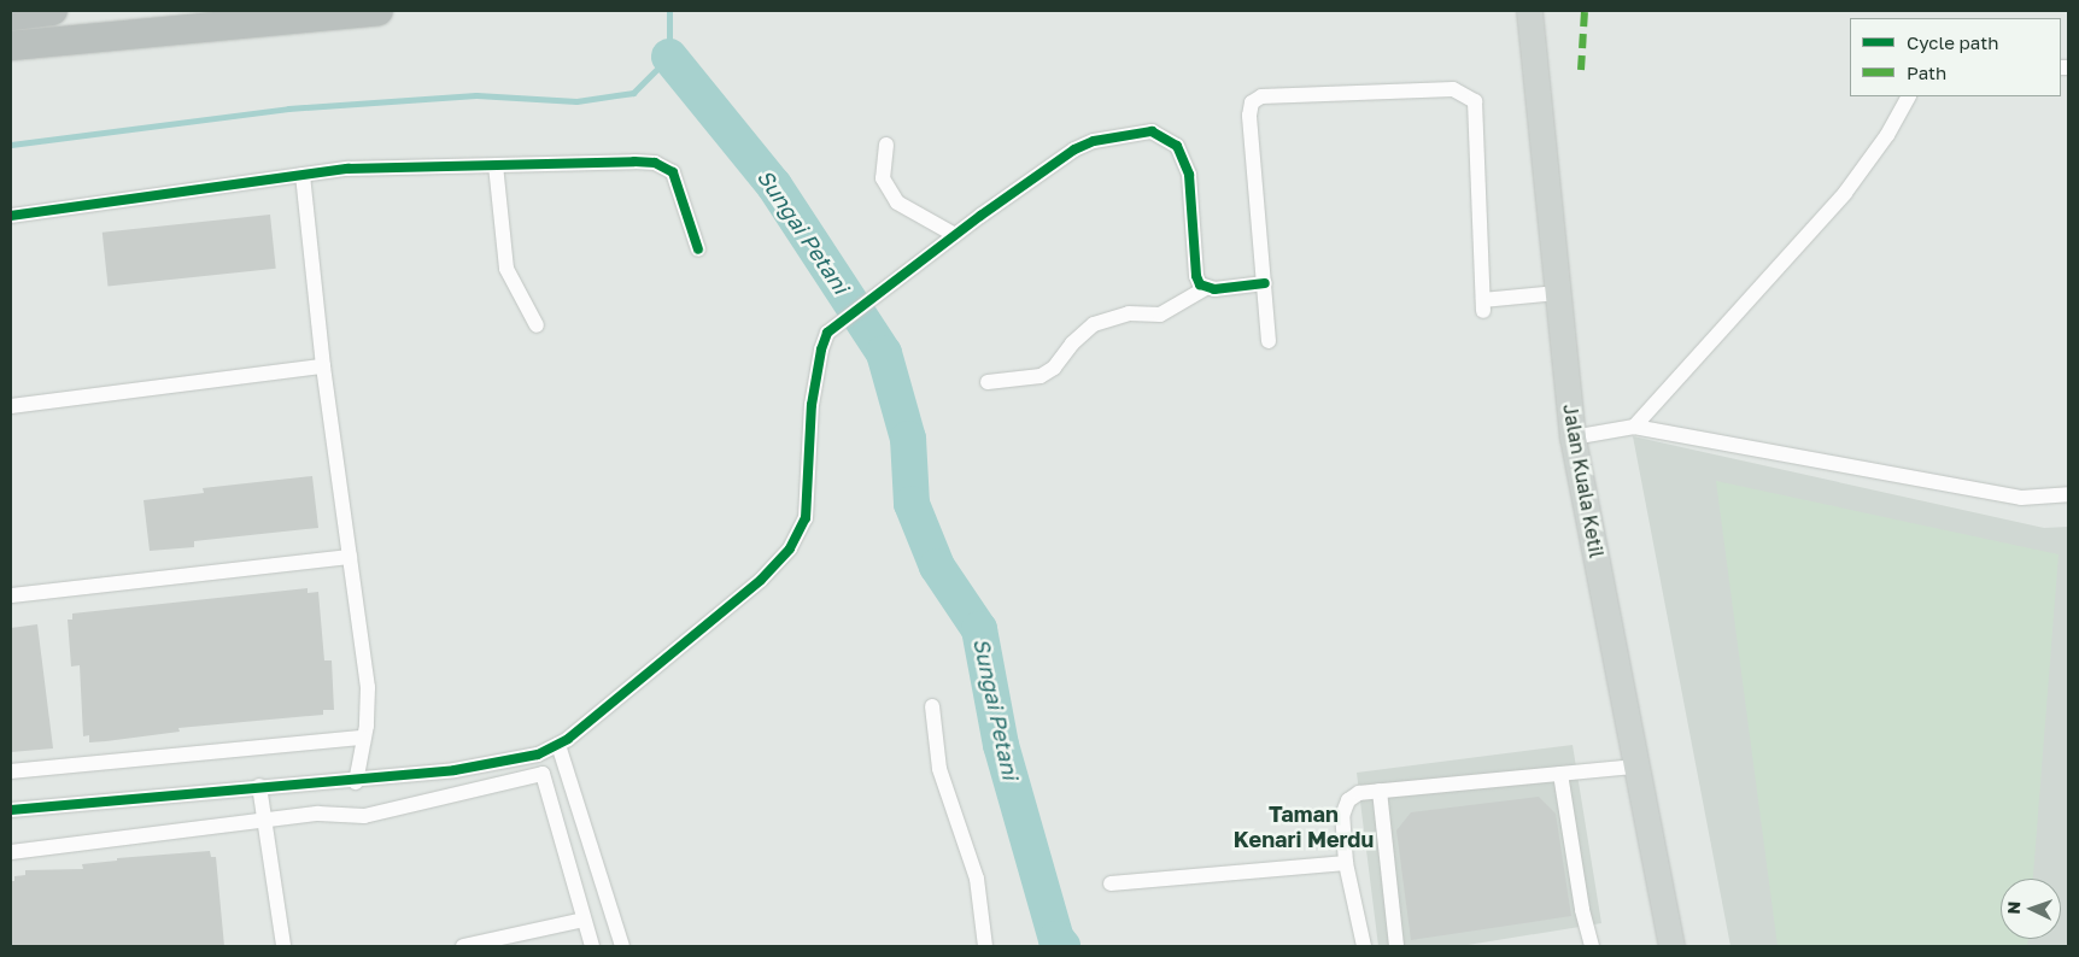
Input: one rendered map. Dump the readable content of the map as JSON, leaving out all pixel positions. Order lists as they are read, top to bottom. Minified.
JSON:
{"streets":{"main road":["Jalan Kuala Ketil"]},"districts":["Taman Kenari Merdu"],"water":["Sungai Petani"],"legend":["Cycle path","Path"],"north":"left"}
